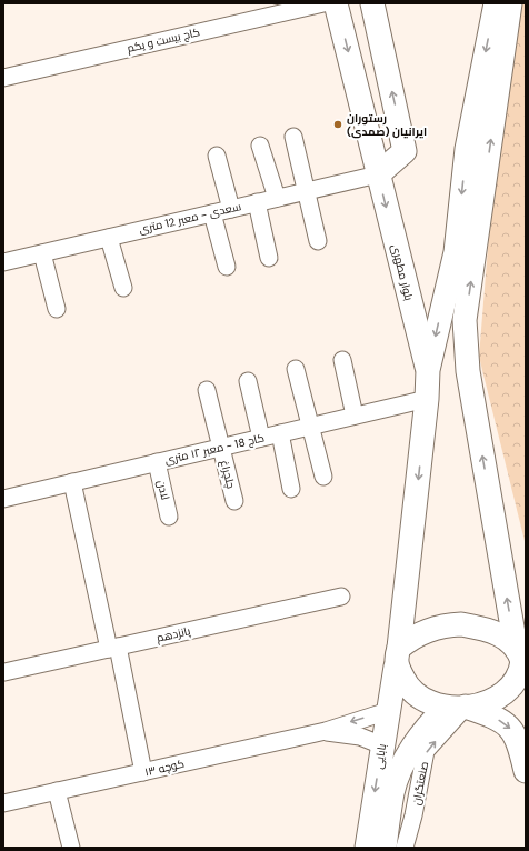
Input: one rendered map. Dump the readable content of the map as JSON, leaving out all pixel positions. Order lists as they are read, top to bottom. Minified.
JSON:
{"streets":{"main road":["بلوار مطهری","بابایی"],"street":["کاج بیست و یکم","سعدی - معبر 12 متری","کاج 18 - معبر ۱۲ متری","چلچراغ","لادن","پانزدهم","کوچه ۱۳","صنعتگران"]},"crossings":[["سعدی - معبر 12 متری","بلوار مطهری"],["بلوار مطهری","بابایی"],["کاج 18 - معبر ۱۲ متری","چلچراغ"],["کاج 18 - معبر ۱۲ متری","لادن"],["کاج 18 - معبر ۱۲ متری","بابایی"],["بابایی","کوچه ۱۳"],["بابایی","صنعتگران"]],"one_way":["صنعتگران"],"places":["رستوران ایرانیان (صمدی)"]}
